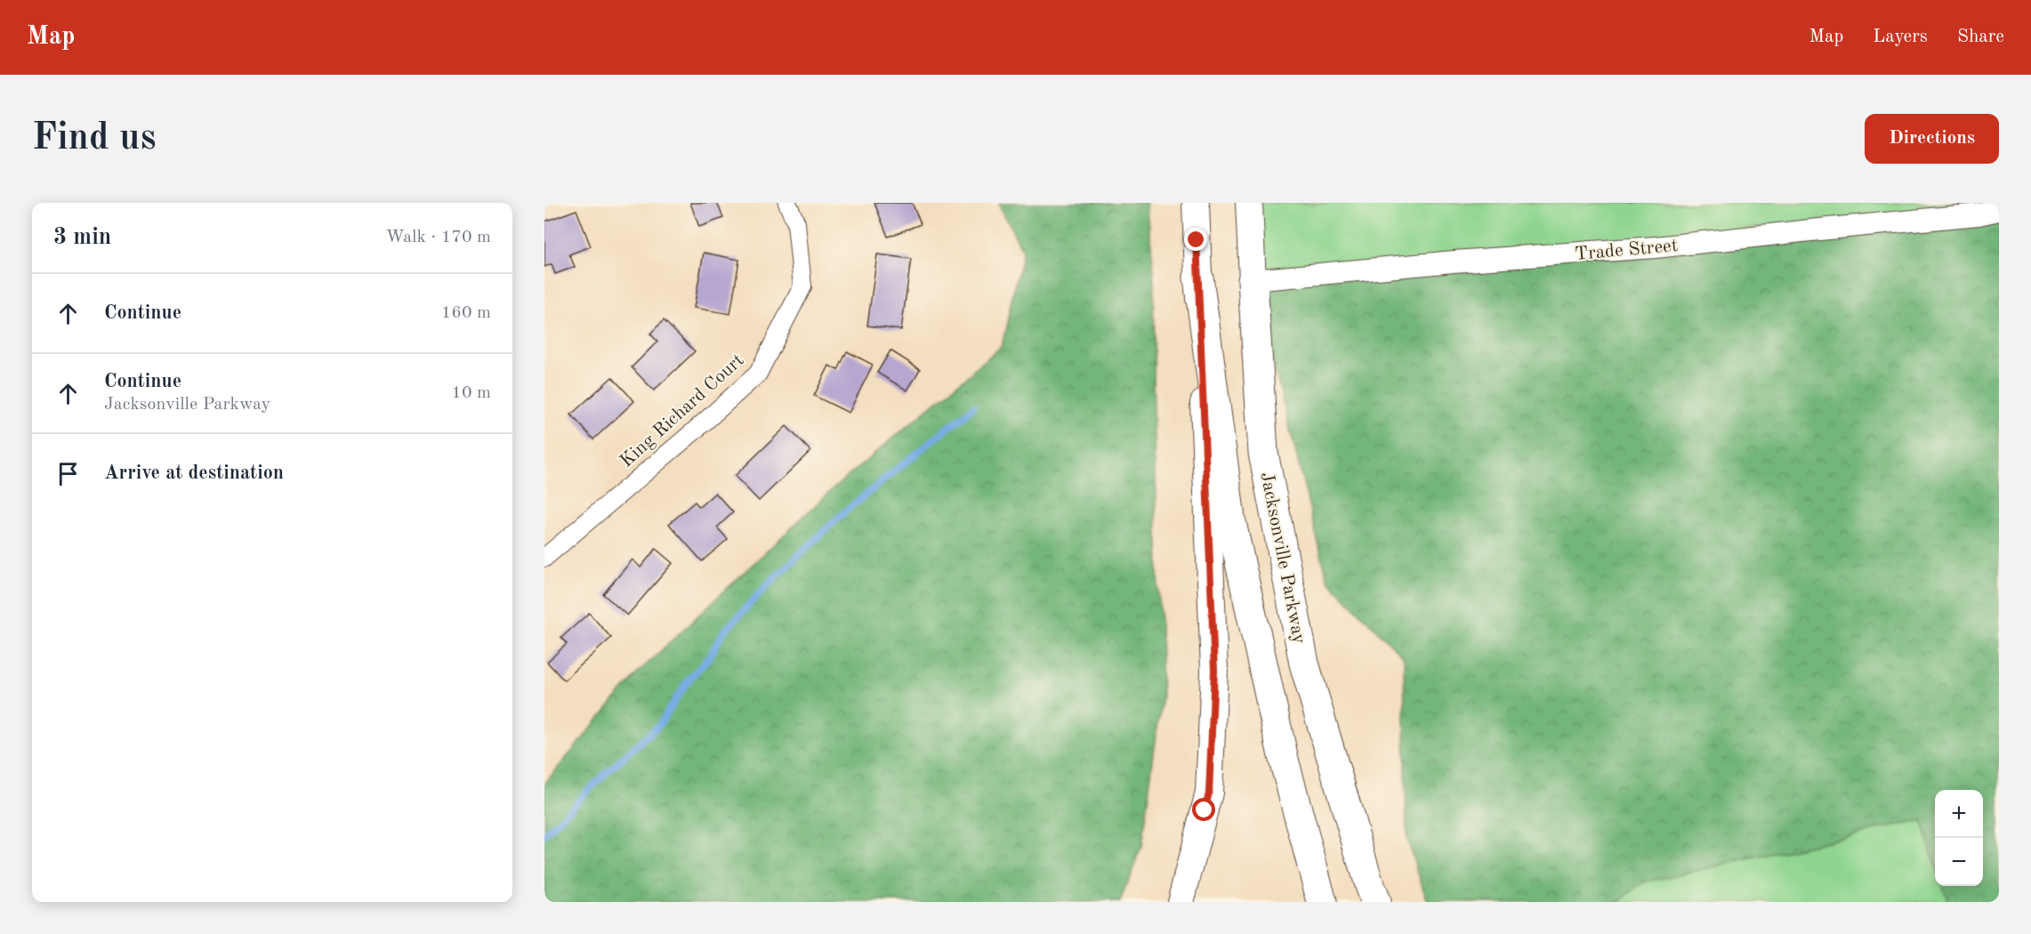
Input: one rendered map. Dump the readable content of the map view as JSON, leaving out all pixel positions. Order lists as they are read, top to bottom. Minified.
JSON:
{"streets":{"highway":["Jacksonville Parkway"],"street":["Trade Street","King Richard Court"]},"crossings":[["Trade Street","Jacksonville Parkway"]],"page":{"header":"Map","nav":["Map","Layers","Share"],"buttons":"Directions","title":"Find us","heading":["3 min","Walk · 170 m"],"list":[["Continue","160 m"],["Continue","Jacksonville Parkway","10 m"],"Arrive at destination"],"map_buttons":["+","−"]}}
